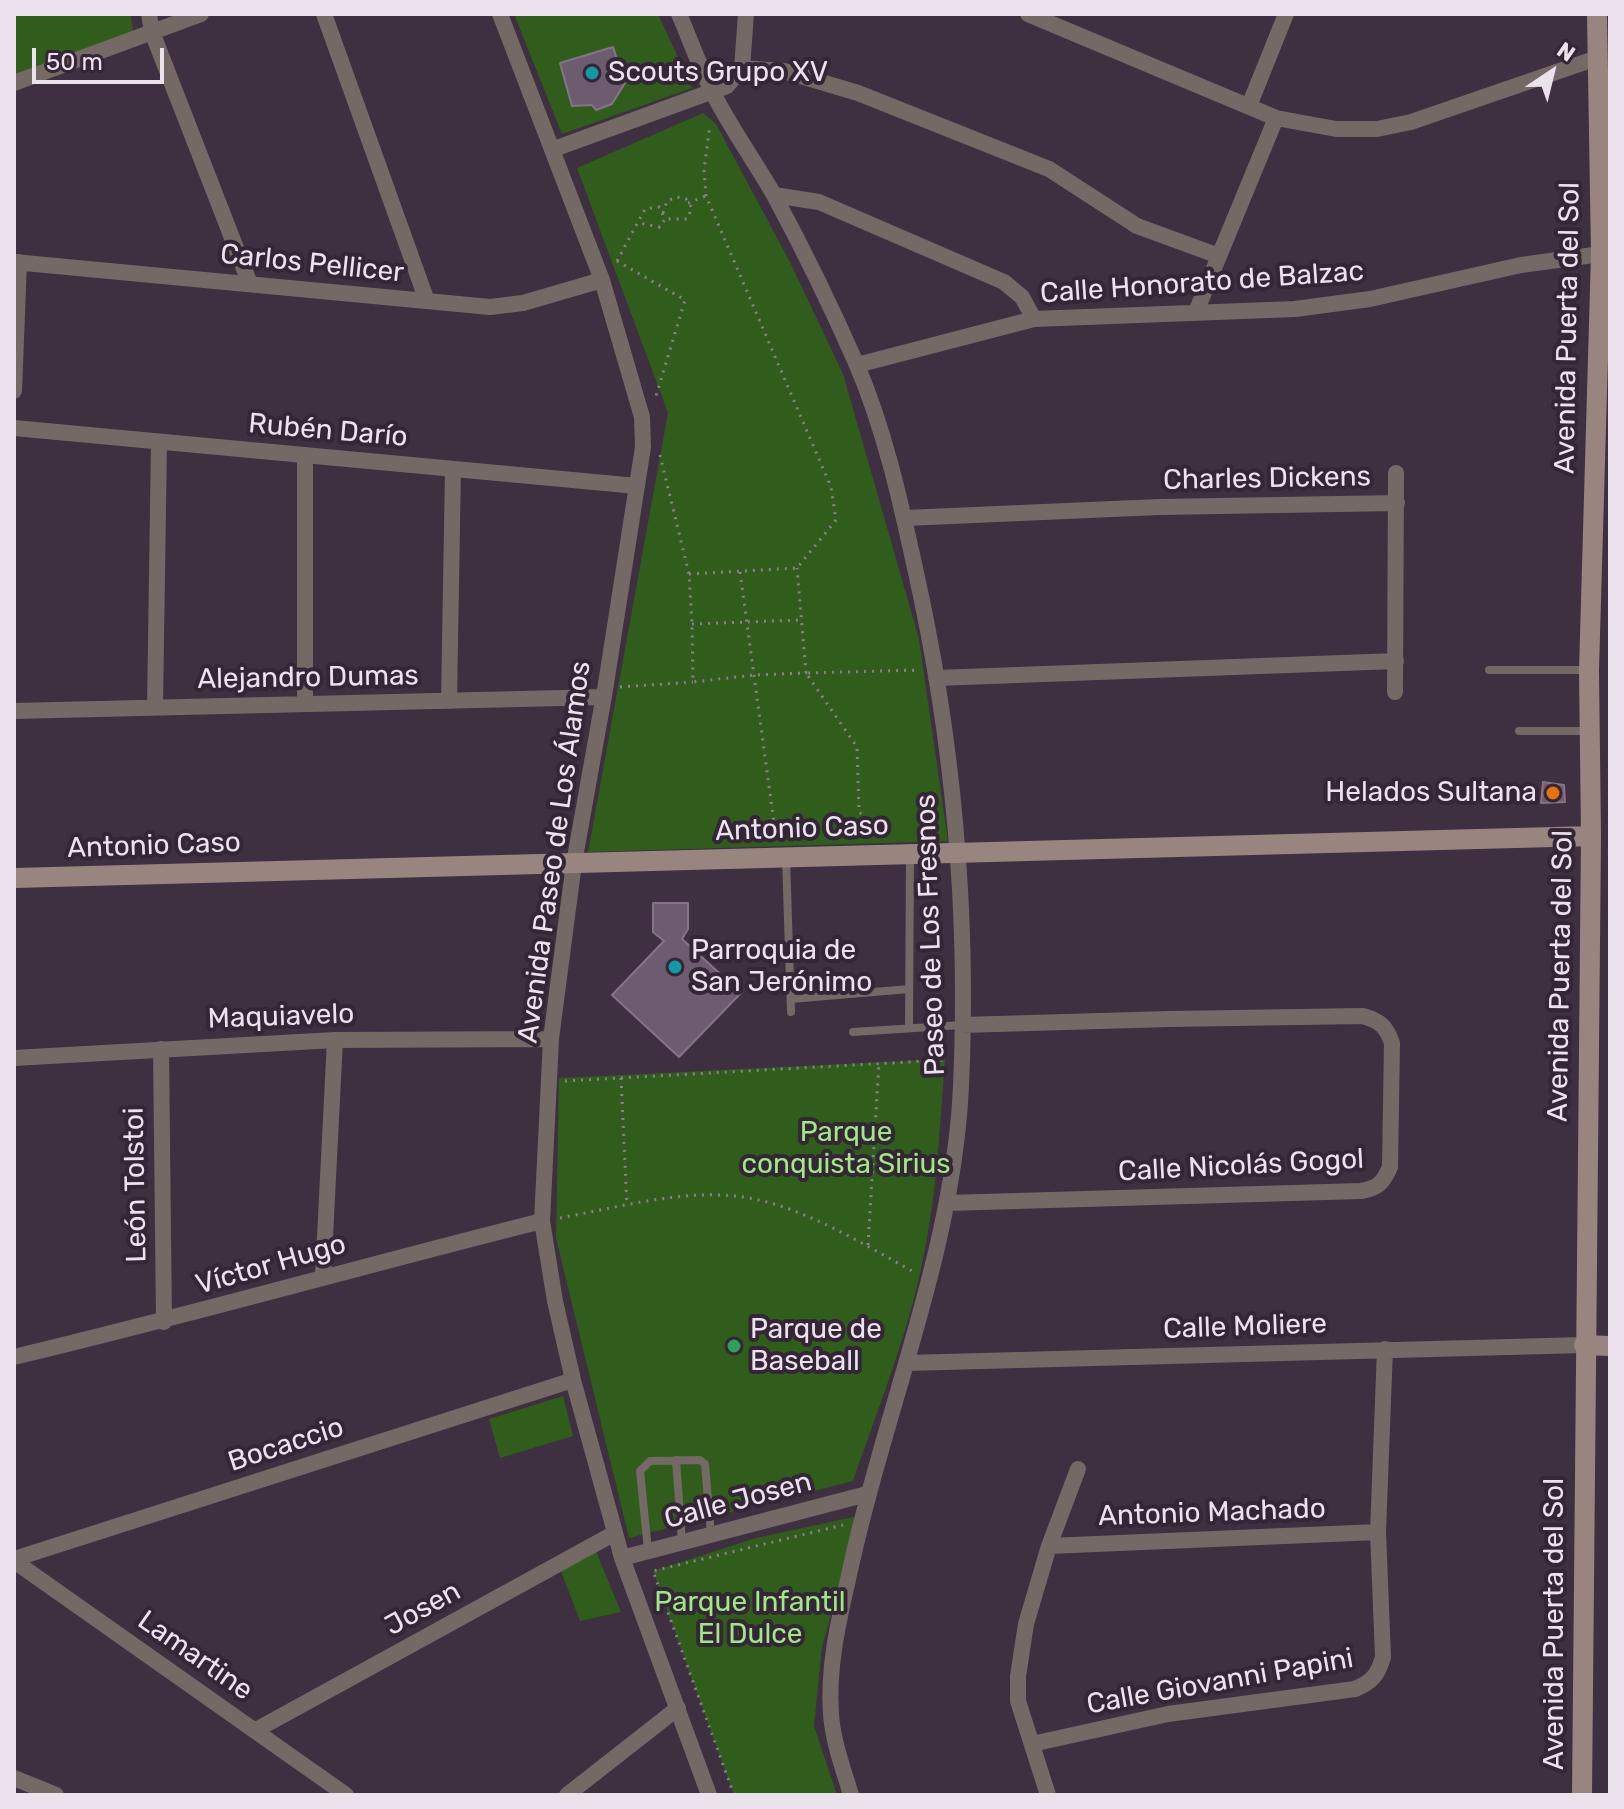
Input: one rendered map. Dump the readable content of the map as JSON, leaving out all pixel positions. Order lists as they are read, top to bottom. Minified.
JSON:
{"streets":{"main road":["Avenida Puerta del Sol","Antonio Caso"],"street":["Carlos Pellicer","Calle Honorato de Balzac","Rubén Darío","Charles Dickens","Alejandro Dumas","Avenida Paseo de Los Álamos","Paseo de Los Fresnos","Maquiavelo","Calle Nicolás Gogol","León Tolstoi","Víctor Hugo","Calle Moliere","Bocaccio","Calle Josen","Antonio Machado","Josen","Lamartine","Calle Giovanni Papini"]},"crossings":[["Carlos Pellicer","Avenida Paseo de Los Álamos"],["Calle Honorato de Balzac","Avenida Puerta del Sol"],["Calle Honorato de Balzac","Paseo de Los Fresnos"],["Avenida Puerta del Sol","Antonio Caso"],["Avenida Puerta del Sol","Calle Moliere"],["Rubén Darío","Avenida Paseo de Los Álamos"],["Charles Dickens","Paseo de Los Fresnos"],["Alejandro Dumas","Avenida Paseo de Los Álamos"],["Antonio Caso","Avenida Paseo de Los Álamos"],["Antonio Caso","Paseo de Los Fresnos"],["Avenida Paseo de Los Álamos","Maquiavelo"],["Avenida Paseo de Los Álamos","Víctor Hugo"],["Avenida Paseo de Los Álamos","Bocaccio"],["Avenida Paseo de Los Álamos","Calle Josen"],["Avenida Paseo de Los Álamos","Josen"],["Paseo de Los Fresnos","Calle Nicolás Gogol"],["Paseo de Los Fresnos","Calle Moliere"],["Paseo de Los Fresnos","Calle Josen"],["Maquiavelo","León Tolstoi"],["León Tolstoi","Víctor Hugo"],["Calle Moliere","Calle Giovanni Papini"],["Bocaccio","Lamartine"],["Antonio Machado","Calle Giovanni Papini"],["Josen","Lamartine"]],"parks":["Parque conquista Sirius","Parque Infantil El Dulce"],"places":["Scouts Grupo XV","Helados Sultana","Parroquia de San Jerónimo","Parque de Baseball"],"scale_bar":"50 m","north":"top right"}
